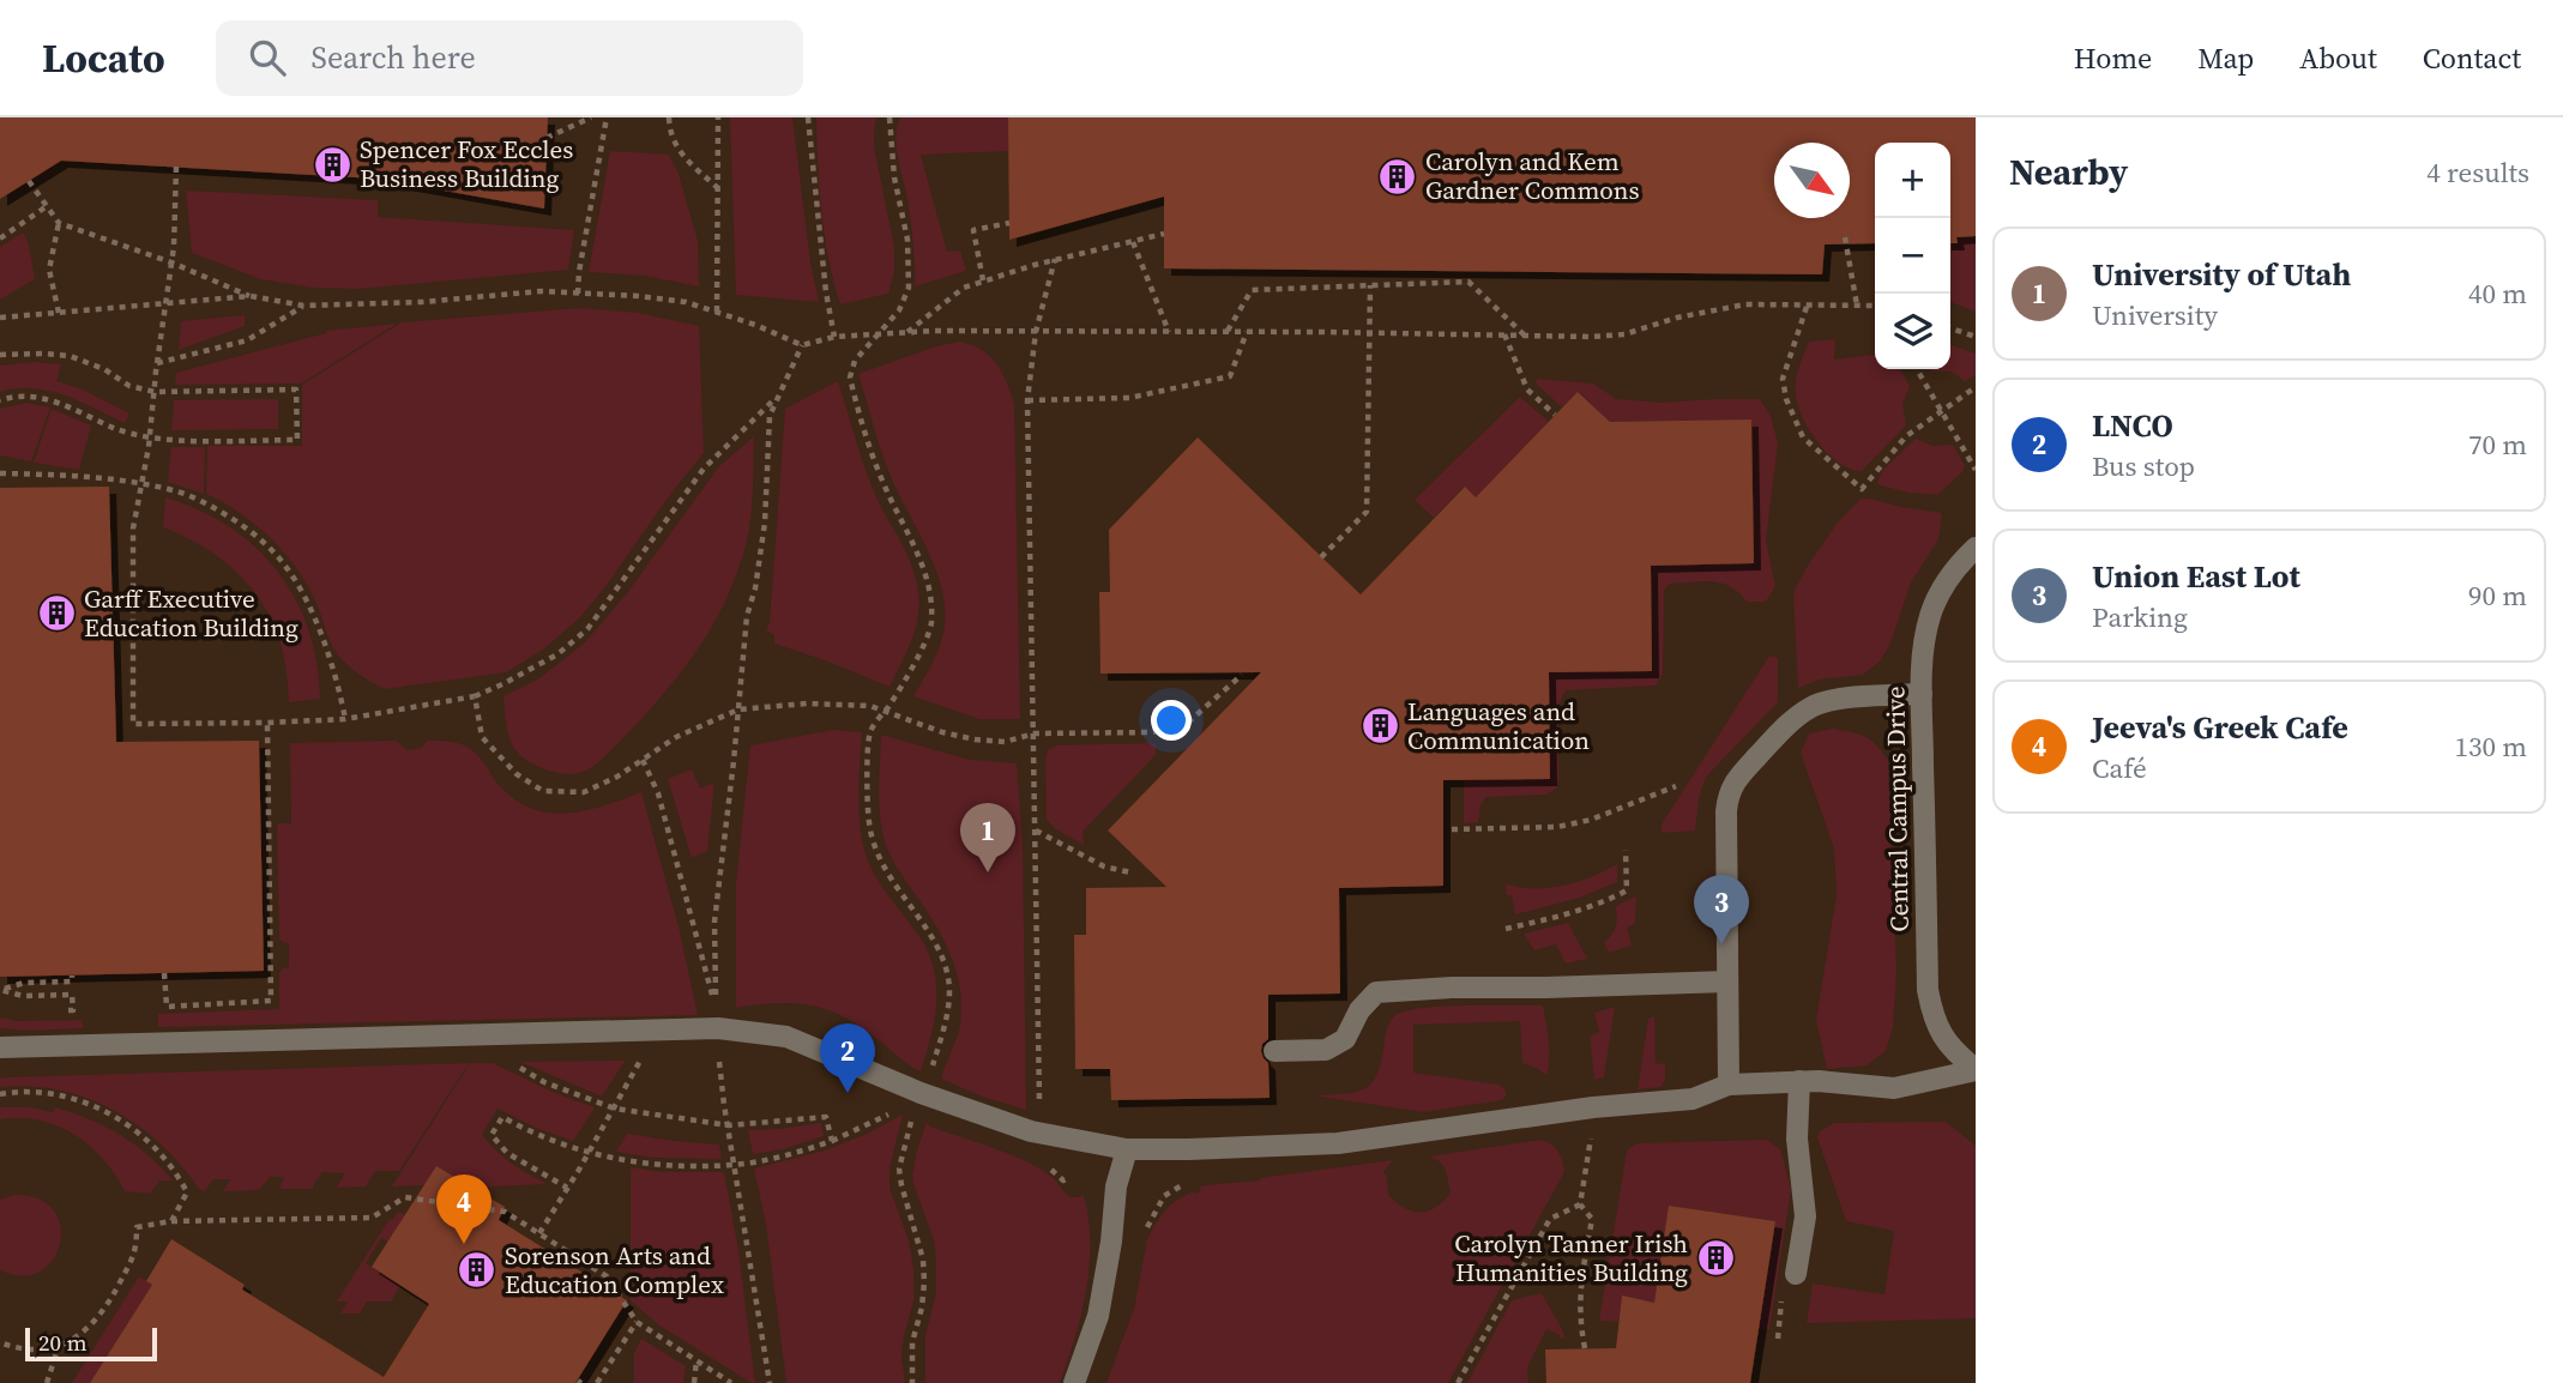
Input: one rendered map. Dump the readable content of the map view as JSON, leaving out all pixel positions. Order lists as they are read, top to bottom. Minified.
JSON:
{"streets":{"street":["Central Campus Drive"]},"places":{"building":["Spencer Fox Eccles Business Building","Carolyn and Kem Gardner Commons","Garff Executive Education Building","Languages and Communication","Carolyn Tanner Irish Humanities Building","Sorenson Arts and Education Complex"]},"scale_bar":"20 m","north":"bottom right","page":{"header":"Locato","search":"Search here","nav":["Home","Map","About","Contact"],"heading":["Nearby","4 results"],"map_buttons":["+","−"],"list":[{"mark":"1","name":"University of Utah","note":"University","value":"40 m"},{"mark":"2","name":"LNCO","note":"Bus stop","value":"70 m"},{"mark":"3","name":"Union East Lot","note":"Parking","value":"90 m"},{"mark":"4","name":"Jeeva's Greek Cafe","note":"Café","value":"130 m"}],"pins":["1","3","2","4"],"scale":"20 m"}}
